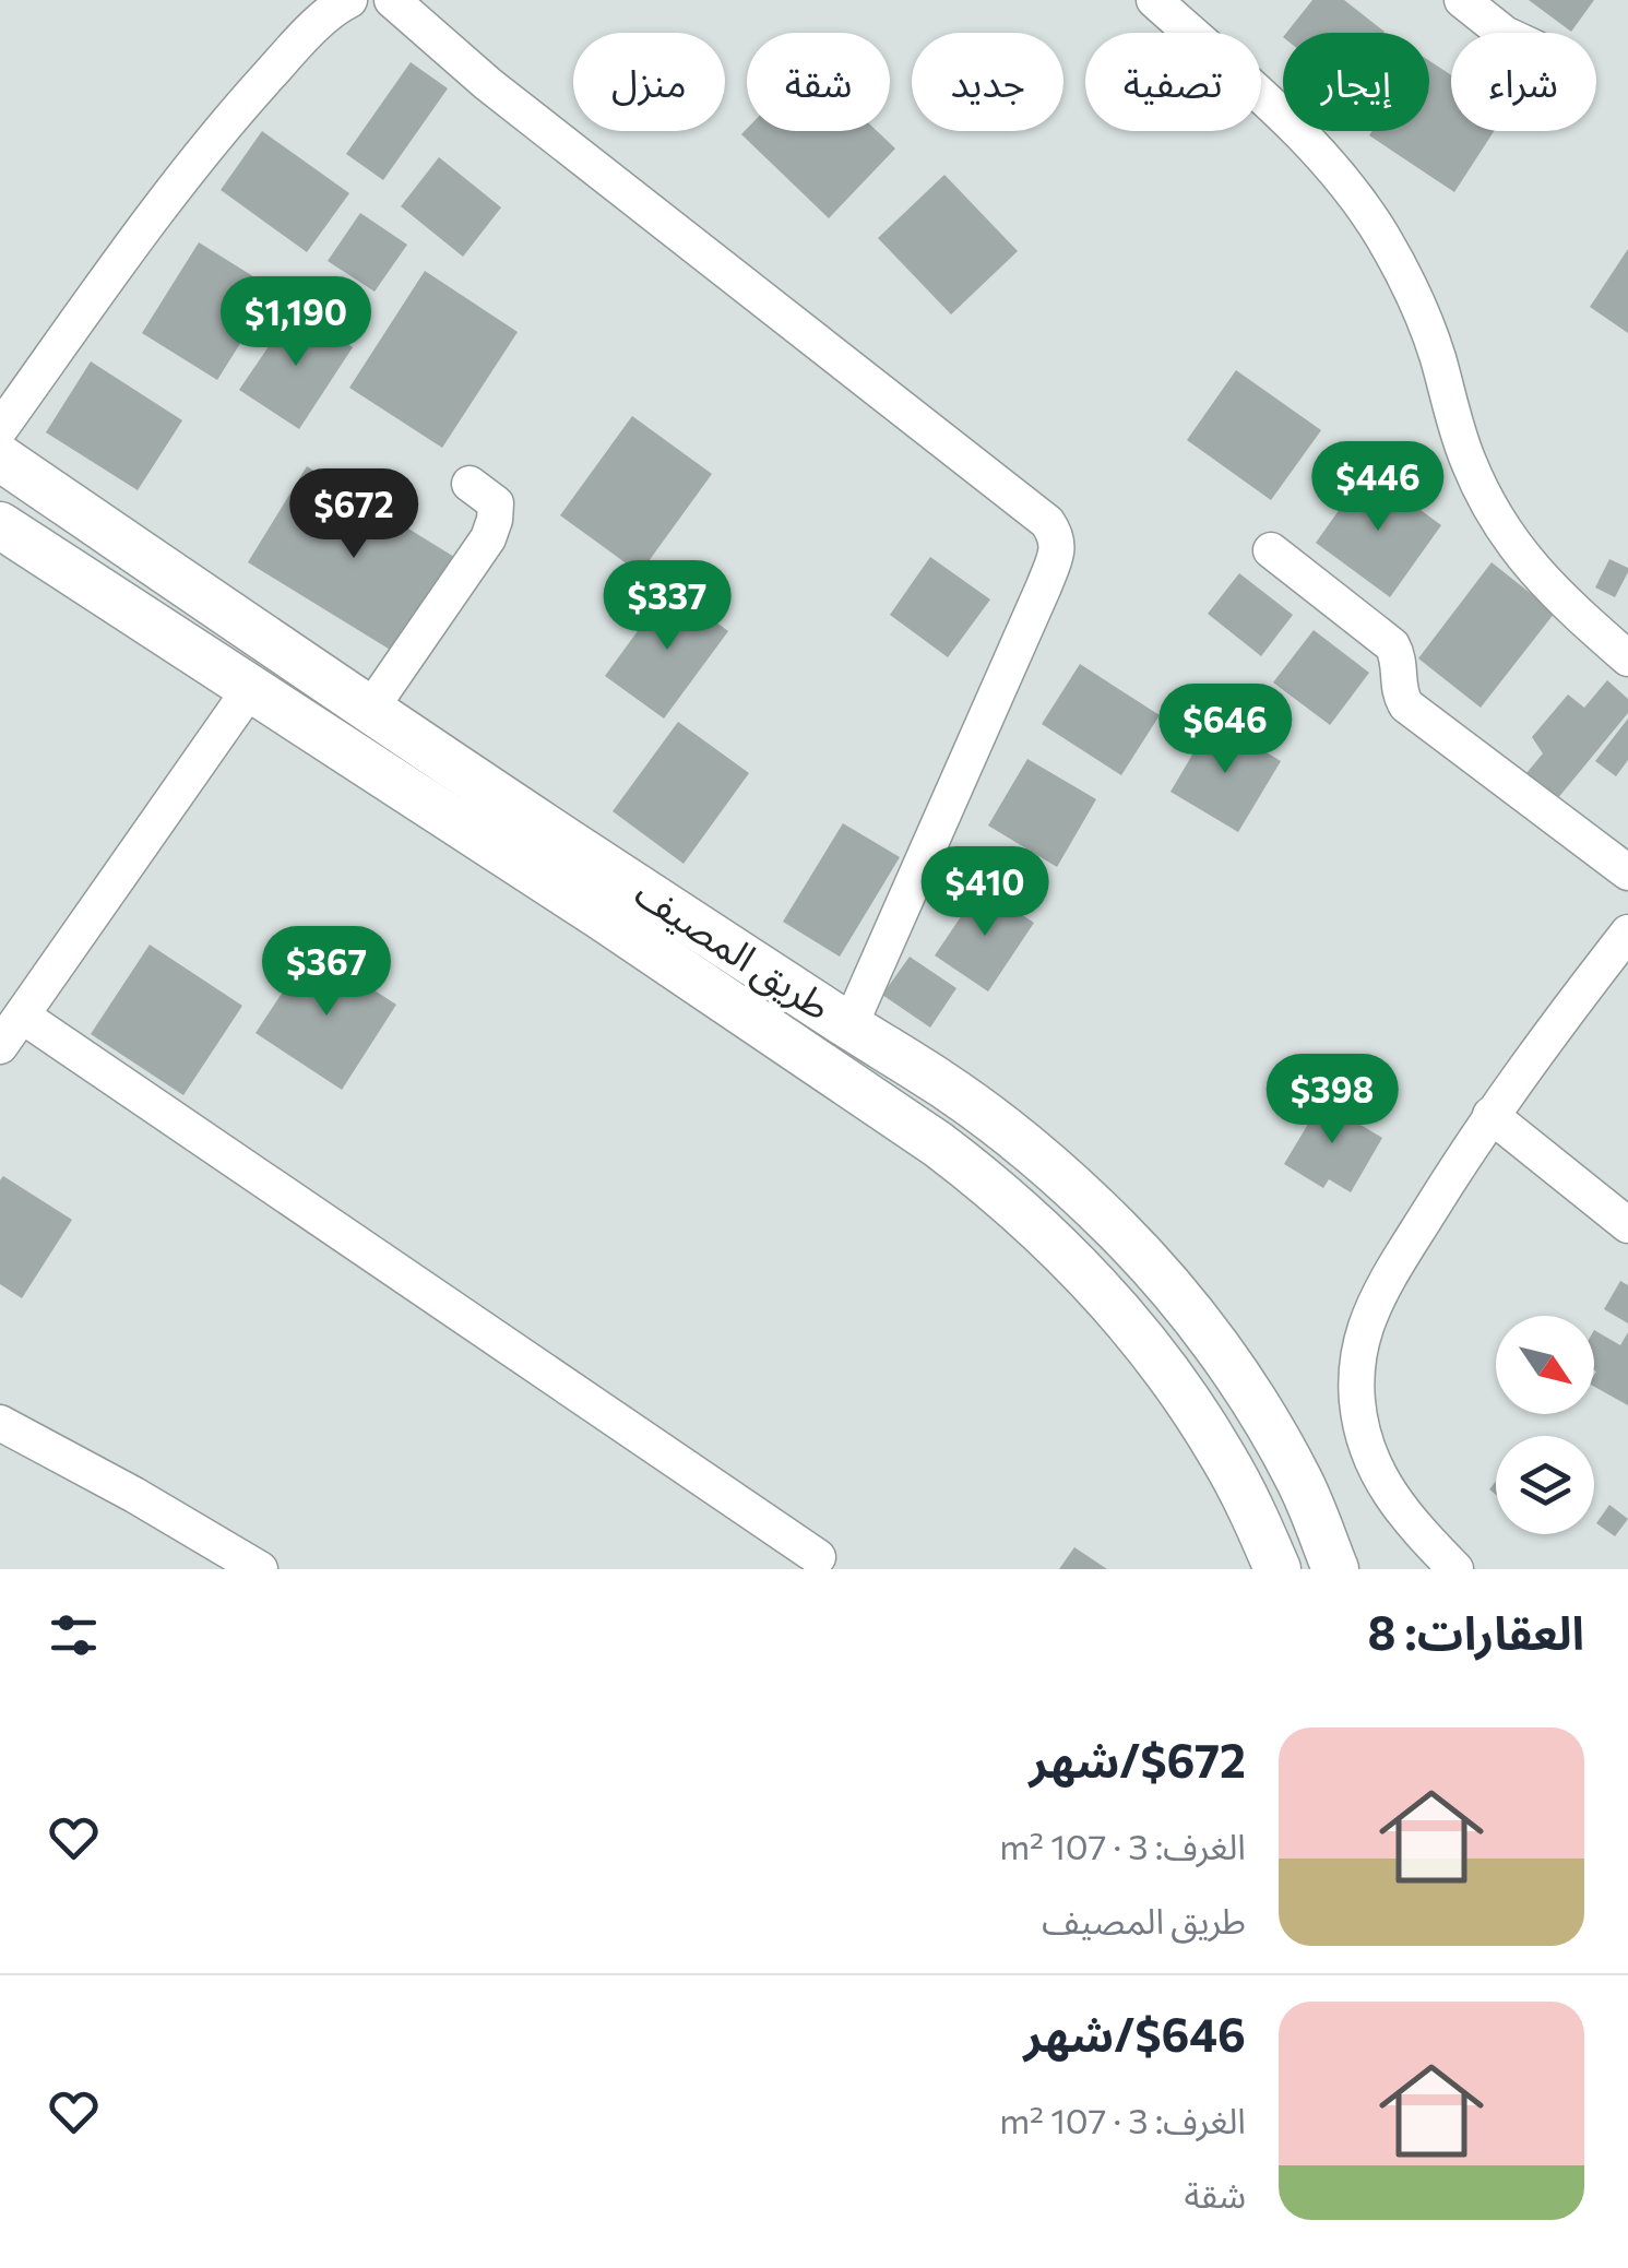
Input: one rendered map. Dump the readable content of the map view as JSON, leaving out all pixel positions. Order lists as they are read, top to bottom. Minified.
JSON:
{"streets":{"main road":["طريق المصيف"]},"north":"bottom right","page":{"chip":["شراء","إيجار","تصفية","جديد","شقة","منزل"],"price":["$1,190","$446","$672","$337","$646","$410","$367","$398"],"heading":"العقارات: 8","list":[{"name":"$672/شهر","note":"الغرف: 3 · 107 m² · طريق المصيف"},{"name":"$646/شهر","note":"الغرف: 3 · 107 m² · شقة"}]}}
